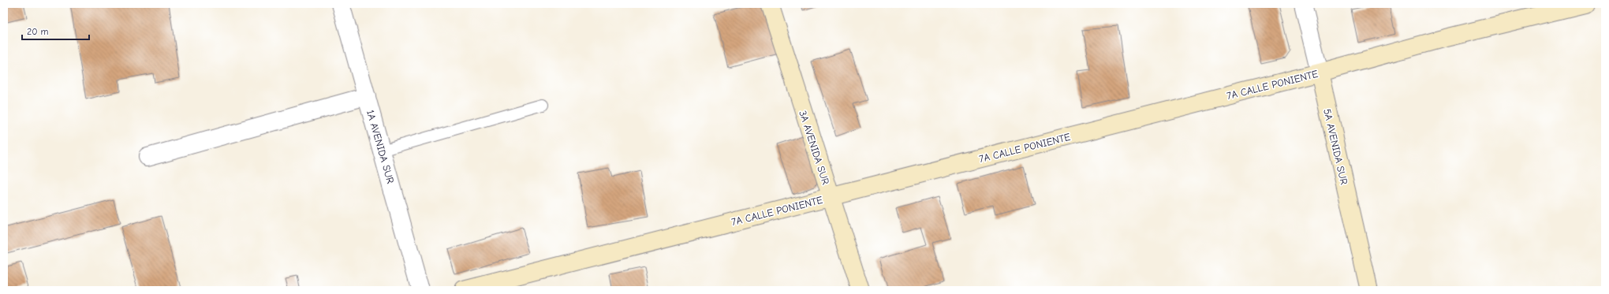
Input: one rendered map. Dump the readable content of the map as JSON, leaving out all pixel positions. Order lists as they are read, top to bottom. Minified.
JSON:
{"streets":{"street":["7A CALLE PONIENTE","1A AVENIDA SUR","5A AVENIDA SUR","3A AVENIDA SUR"]},"crossings":[["7A CALLE PONIENTE","5A AVENIDA SUR"],["7A CALLE PONIENTE","3A AVENIDA SUR"]],"scale_bar":"20 m"}
